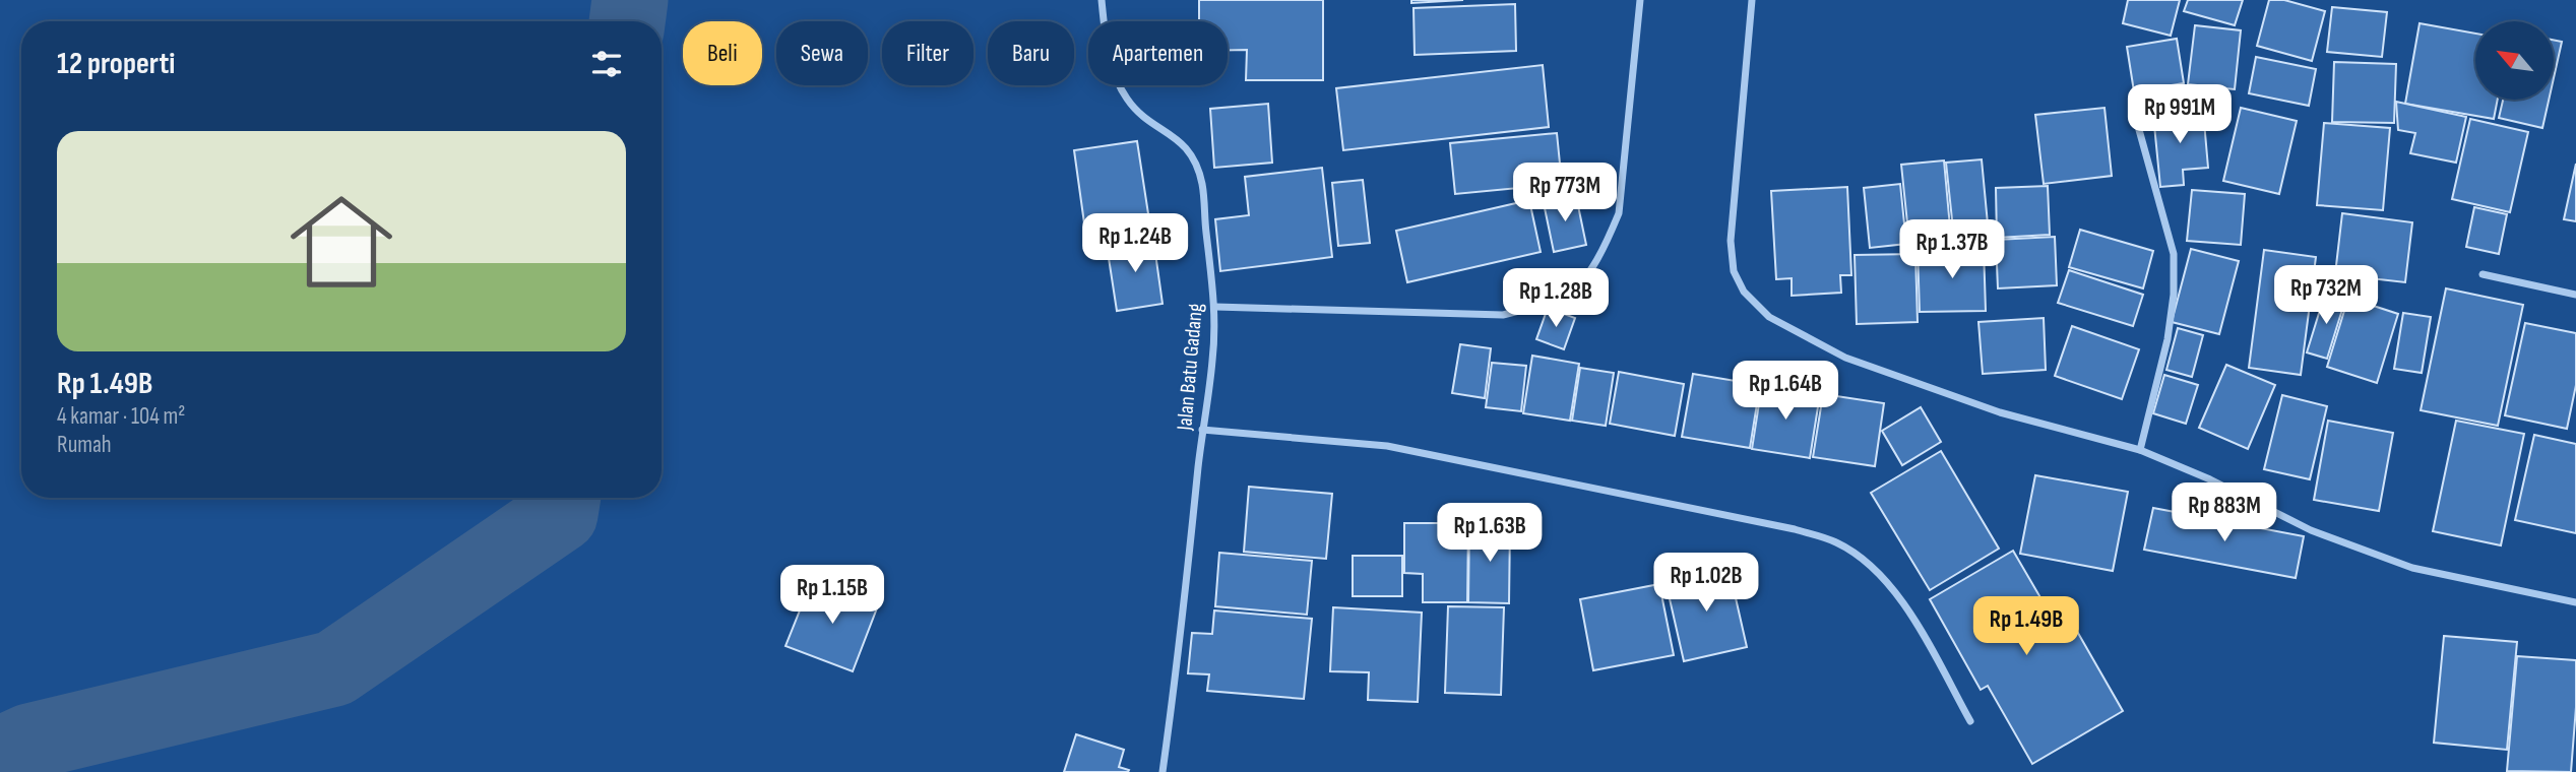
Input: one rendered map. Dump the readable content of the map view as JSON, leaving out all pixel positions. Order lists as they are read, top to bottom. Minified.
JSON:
{"streets":{"street":["Jalan Batu Gadang"]},"north":"top left","page":{"chip":["Beli","Sewa","Filter","Baru","Apartemen"],"heading":"12 properti","price":["Rp 991M","Rp 773M","Rp 1.24B","Rp 1.37B","Rp 732M","Rp 1.28B","Rp 1.64B","Rp 883M","Rp 1.63B","Rp 1.02B","Rp 1.15B","Rp 1.49B"],"list":[{"name":"Rp 1.49B","note":"4 kamar · 104 m² · Rumah"}]}}
